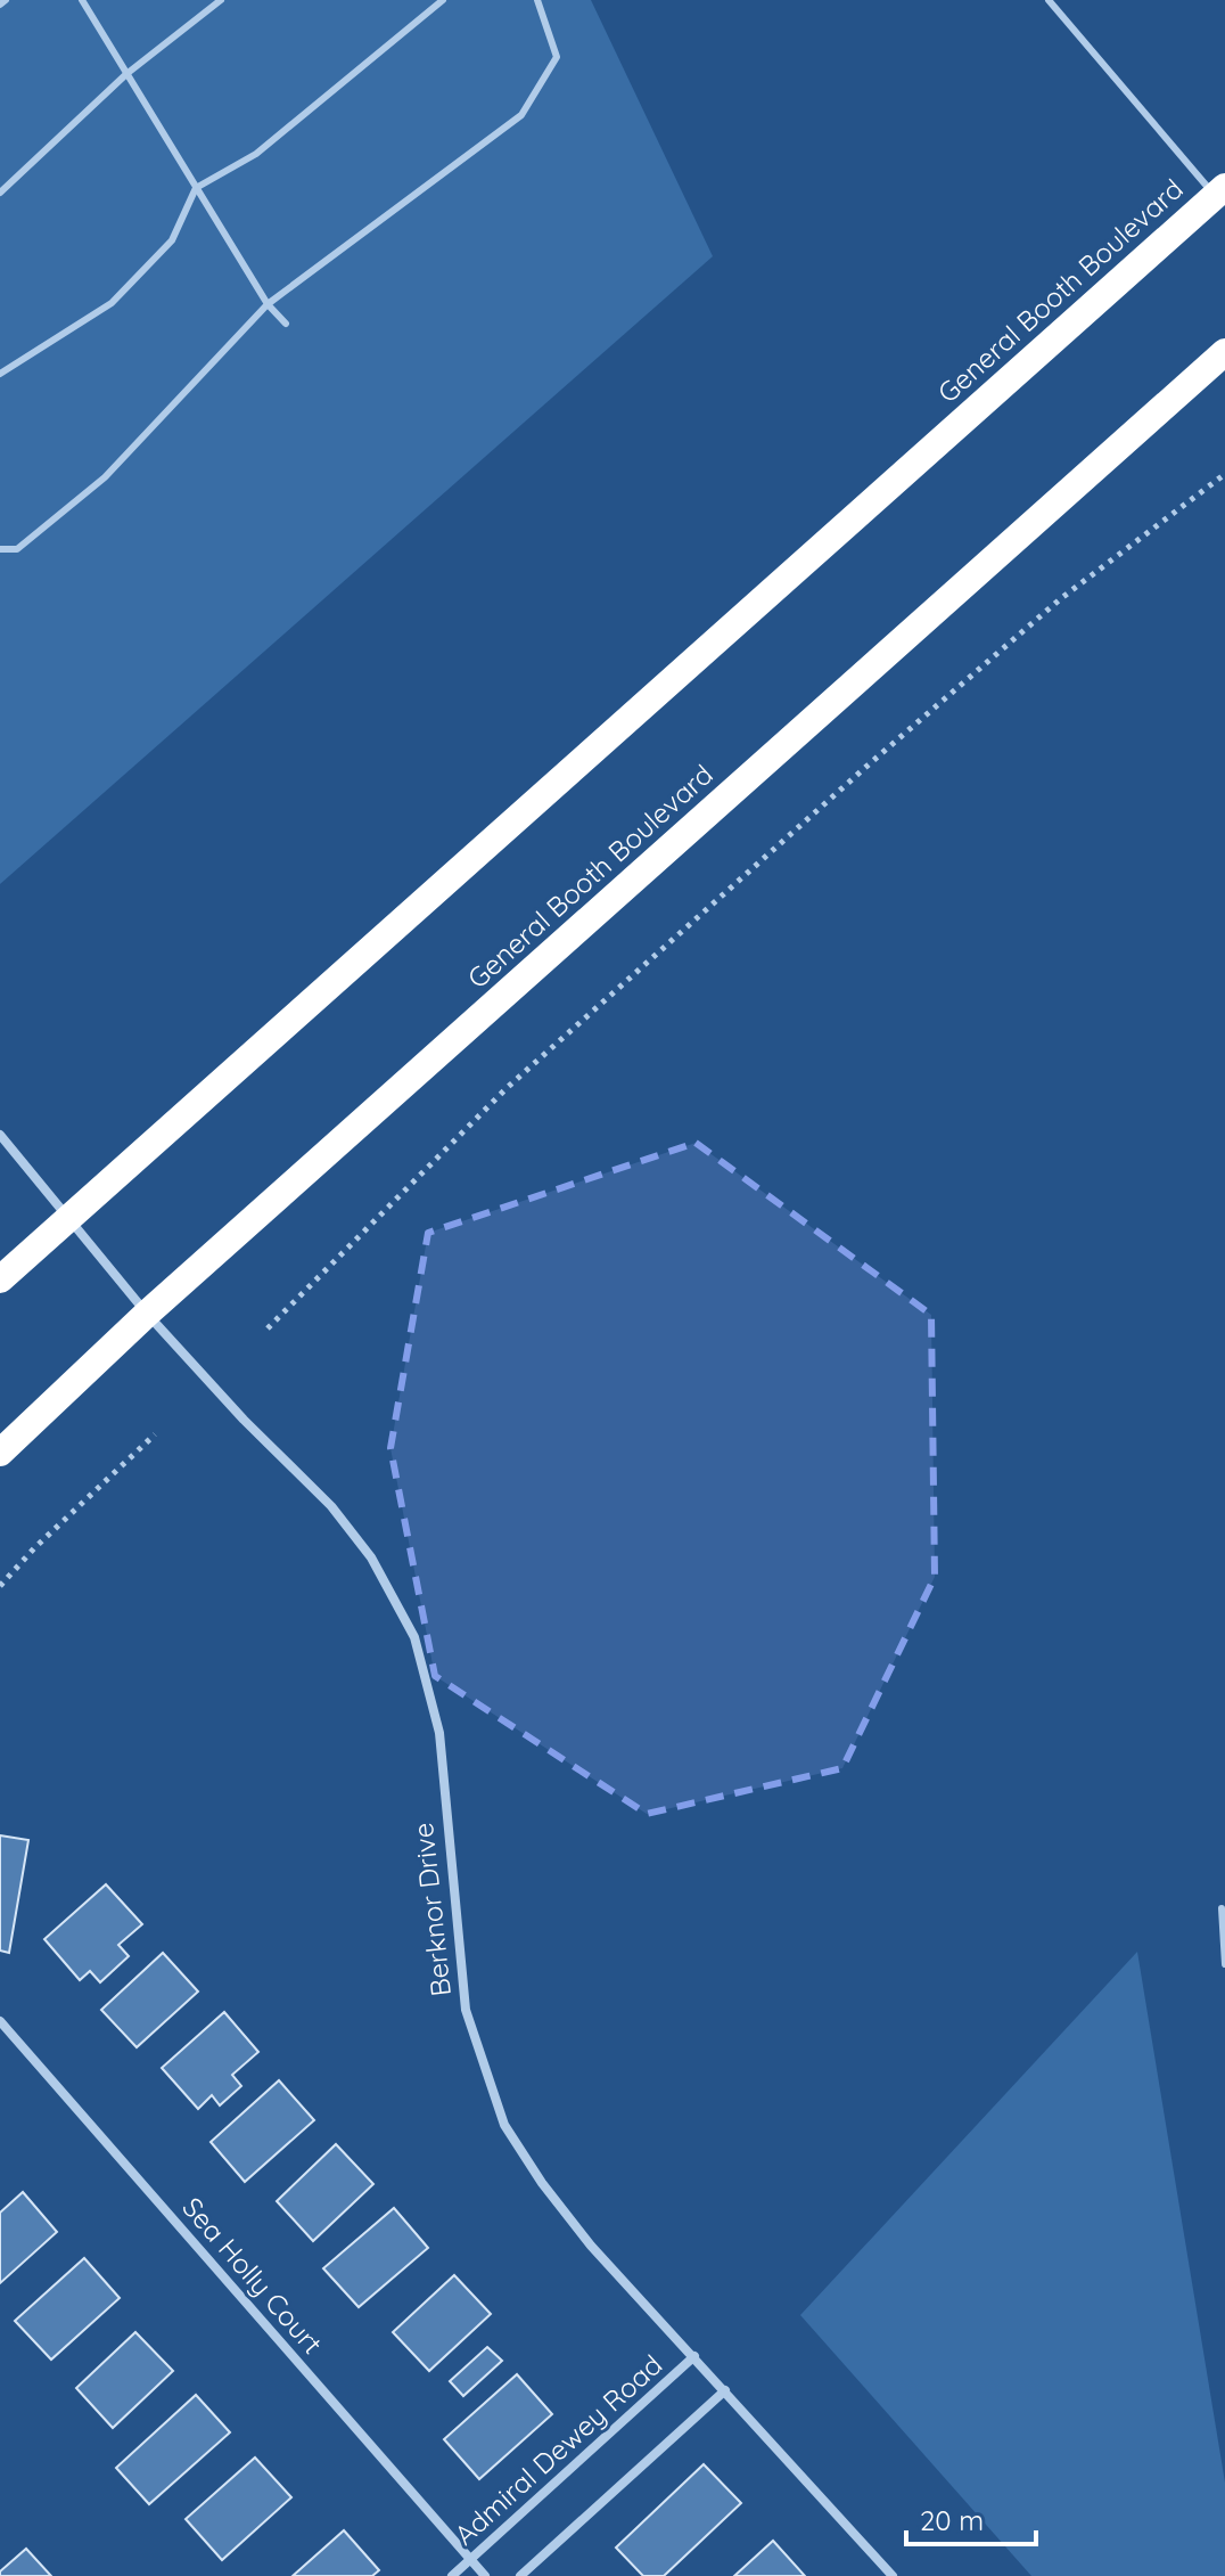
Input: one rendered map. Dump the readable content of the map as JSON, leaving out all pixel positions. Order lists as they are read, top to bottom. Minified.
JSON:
{"streets":{"highway":["General Booth Boulevard"],"street":["Berknor Drive","Sea Holly Court","Admiral Dewey Road"]},"crossings":[["General Booth Boulevard","Berknor Drive"],["Berknor Drive","Admiral Dewey Road"],["Sea Holly Court","Admiral Dewey Road"]],"scale_bar":"20 m"}
